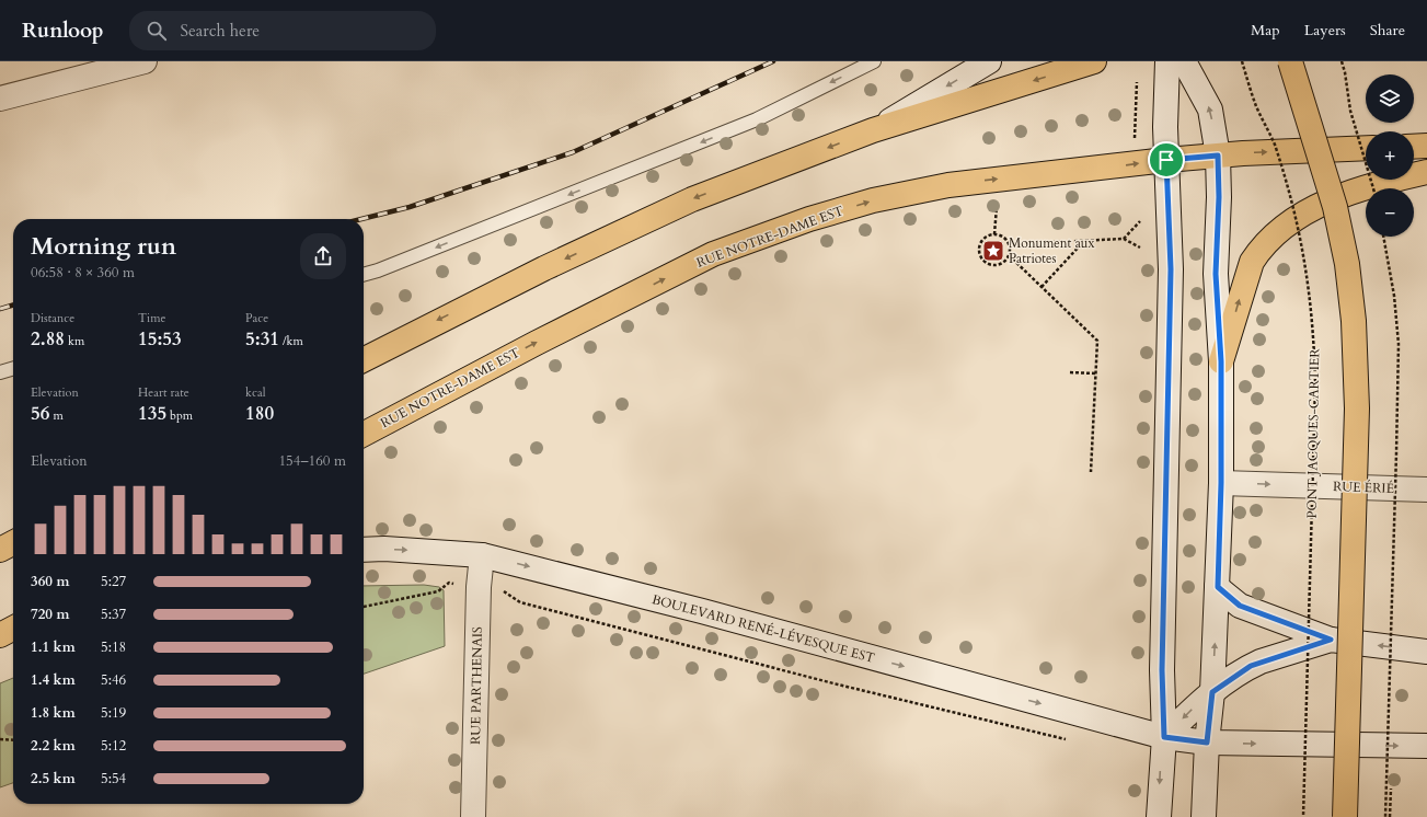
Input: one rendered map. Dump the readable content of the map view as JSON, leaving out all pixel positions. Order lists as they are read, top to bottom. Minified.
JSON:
{"streets":{"main road":["RUE NOTRE-DAME EST","RUE ÉRIÉ","BOULEVARD RENÉ-LÉVESQUE EST","RUE PARTHENAIS"],"path":["PONT JACQUES-CARTIER"]},"crossings":[["BOULEVARD RENÉ-LÉVESQUE EST","RUE PARTHENAIS"]],"one_way":["BOULEVARD RENÉ-LÉVESQUE EST"],"places":{"place":["Monument aux Patriotes"]},"page":{"header":"Runloop","search":"Search here","nav":["Map","Layers","Share"],"map_buttons":["+","−"],"heading":["Morning run","06:58 · 8 × 360 m"],"stats":[["Distance","2.88 km"],["Time","15:53"],["Pace","5:31 /km"],["Elevation","56 m"],["Heart rate","135 bpm"],["kcal","180"]],"chart":["Elevation","154–160 m"],"list":[{"name":"360 m","note":"5:27"},{"name":"720 m","note":"5:37"},{"name":"1.1 km","note":"5:18"},{"name":"1.4 km","note":"5:46"},{"name":"1.8 km","note":"5:19"},{"name":"2.2 km","note":"5:12"},{"name":"2.5 km","note":"5:54"}]}}
